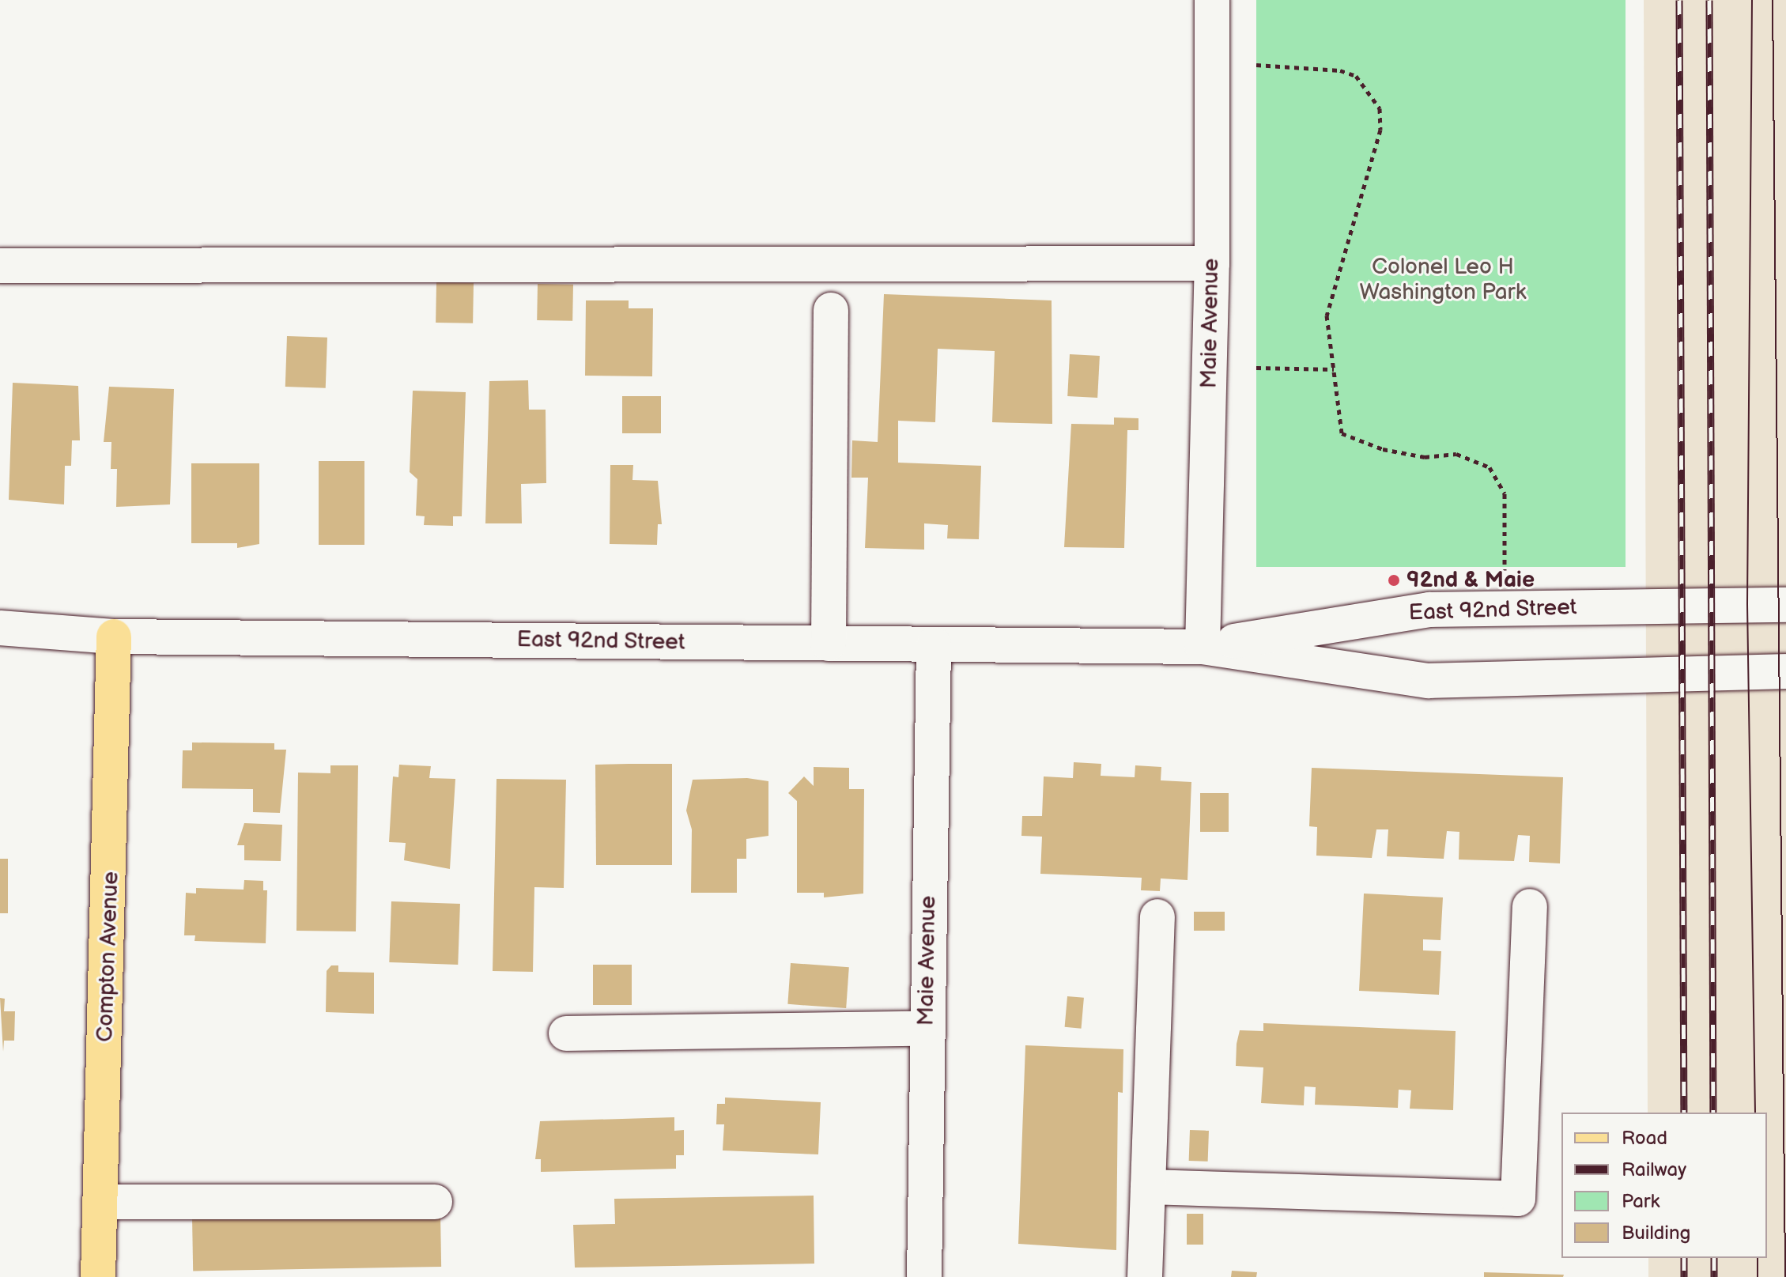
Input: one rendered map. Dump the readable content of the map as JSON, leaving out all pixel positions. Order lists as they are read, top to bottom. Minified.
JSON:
{"streets":{"main road":["Compton Avenue"],"street":["Maie Avenue","East 92nd Street"]},"crossings":[["Maie Avenue","East 92nd Street"],["East 92nd Street","Compton Avenue"]],"parks":["Colonel Leo H Washington Park"],"places":["92nd & Maie"],"legend":["Road","Railway","Park","Building"]}
